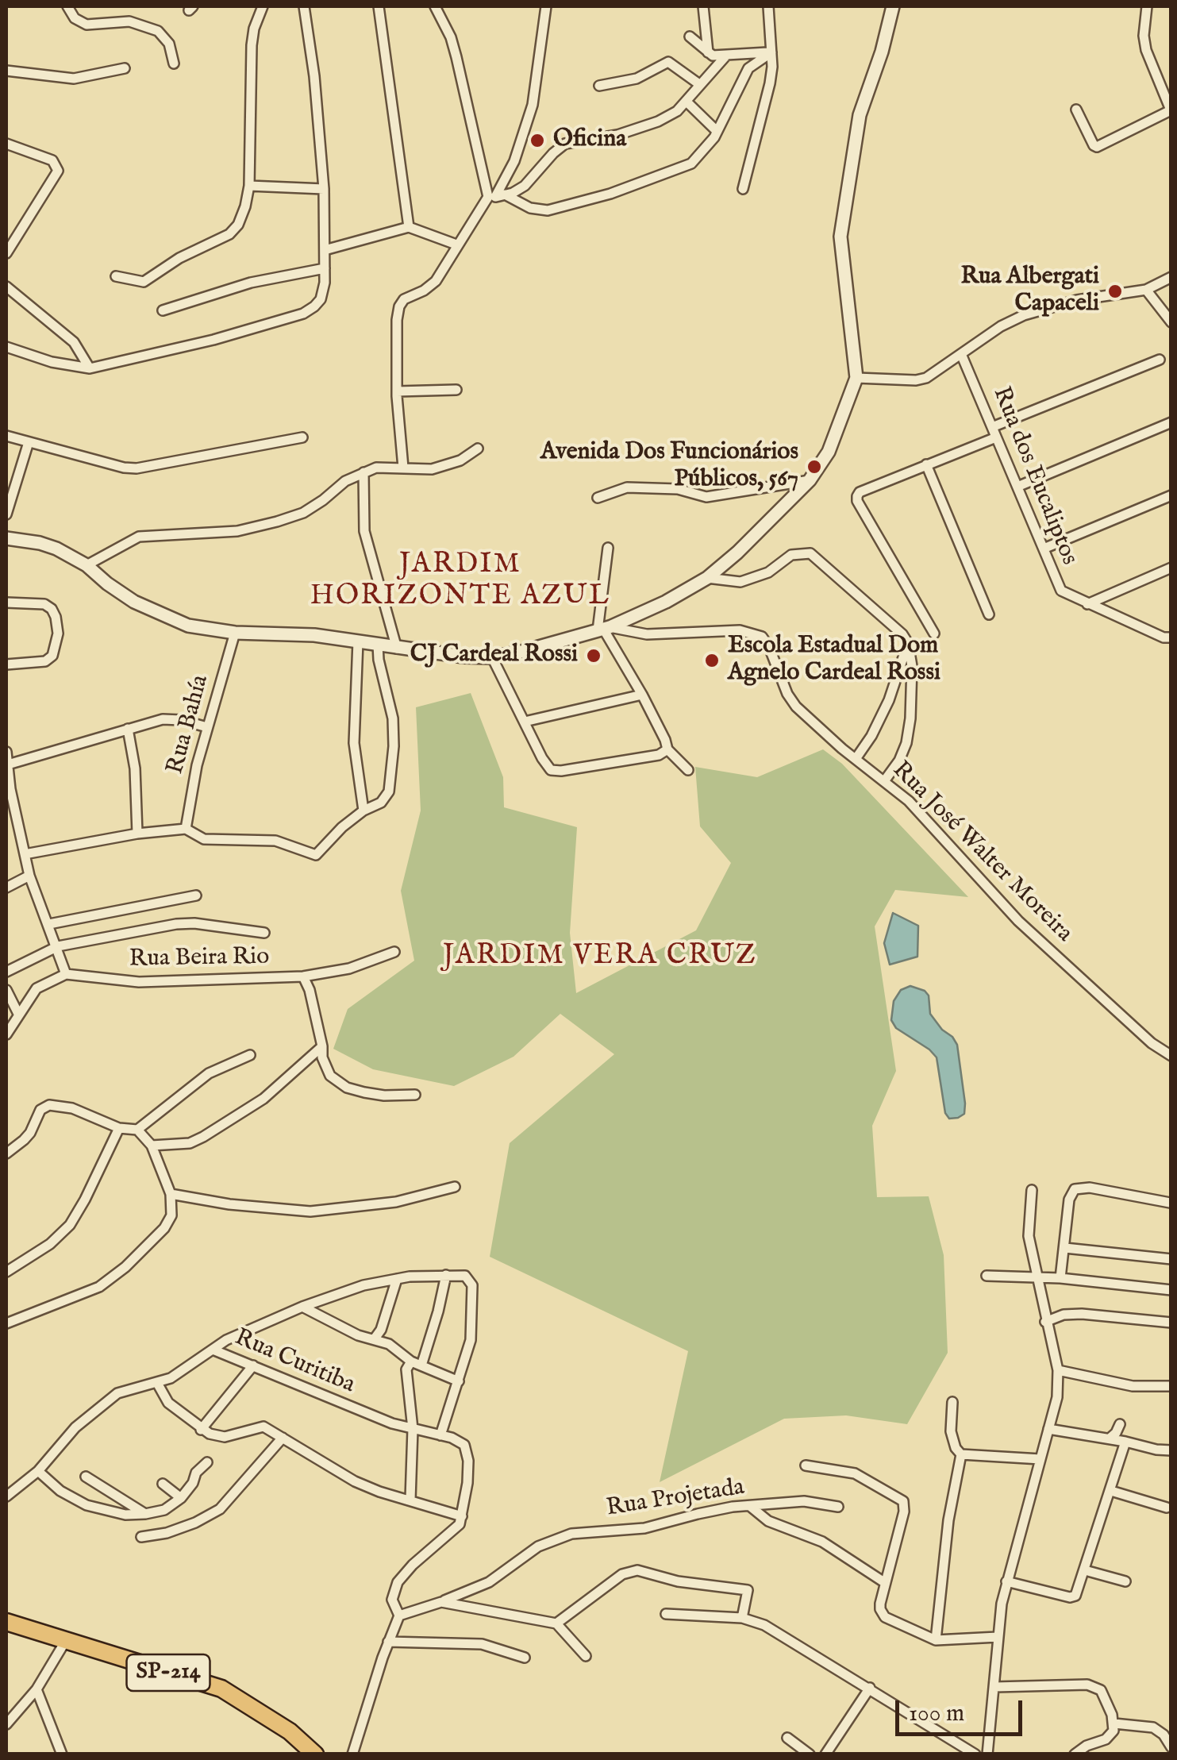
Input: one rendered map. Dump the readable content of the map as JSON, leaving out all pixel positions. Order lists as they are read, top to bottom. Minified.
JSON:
{"streets":{"main road":["SP-214"],"street":["Rua dos Eucaliptos","Rua Bahía","Rua José Walter Moreira","Rua Beira Rio","Rua Curitiba","Rua Projetada"]},"districts":["JARDIM HORIZONTE AZUL","JARDIM VERA CRUZ"],"places":["Oficina","Rua Albergati Capaceli","Avenida Dos Funcionários Públicos, 567","CJ Cardeal Rossi","Escola Estadual Dom Agnelo Cardeal Rossi"],"scale_bar":"100 m"}
